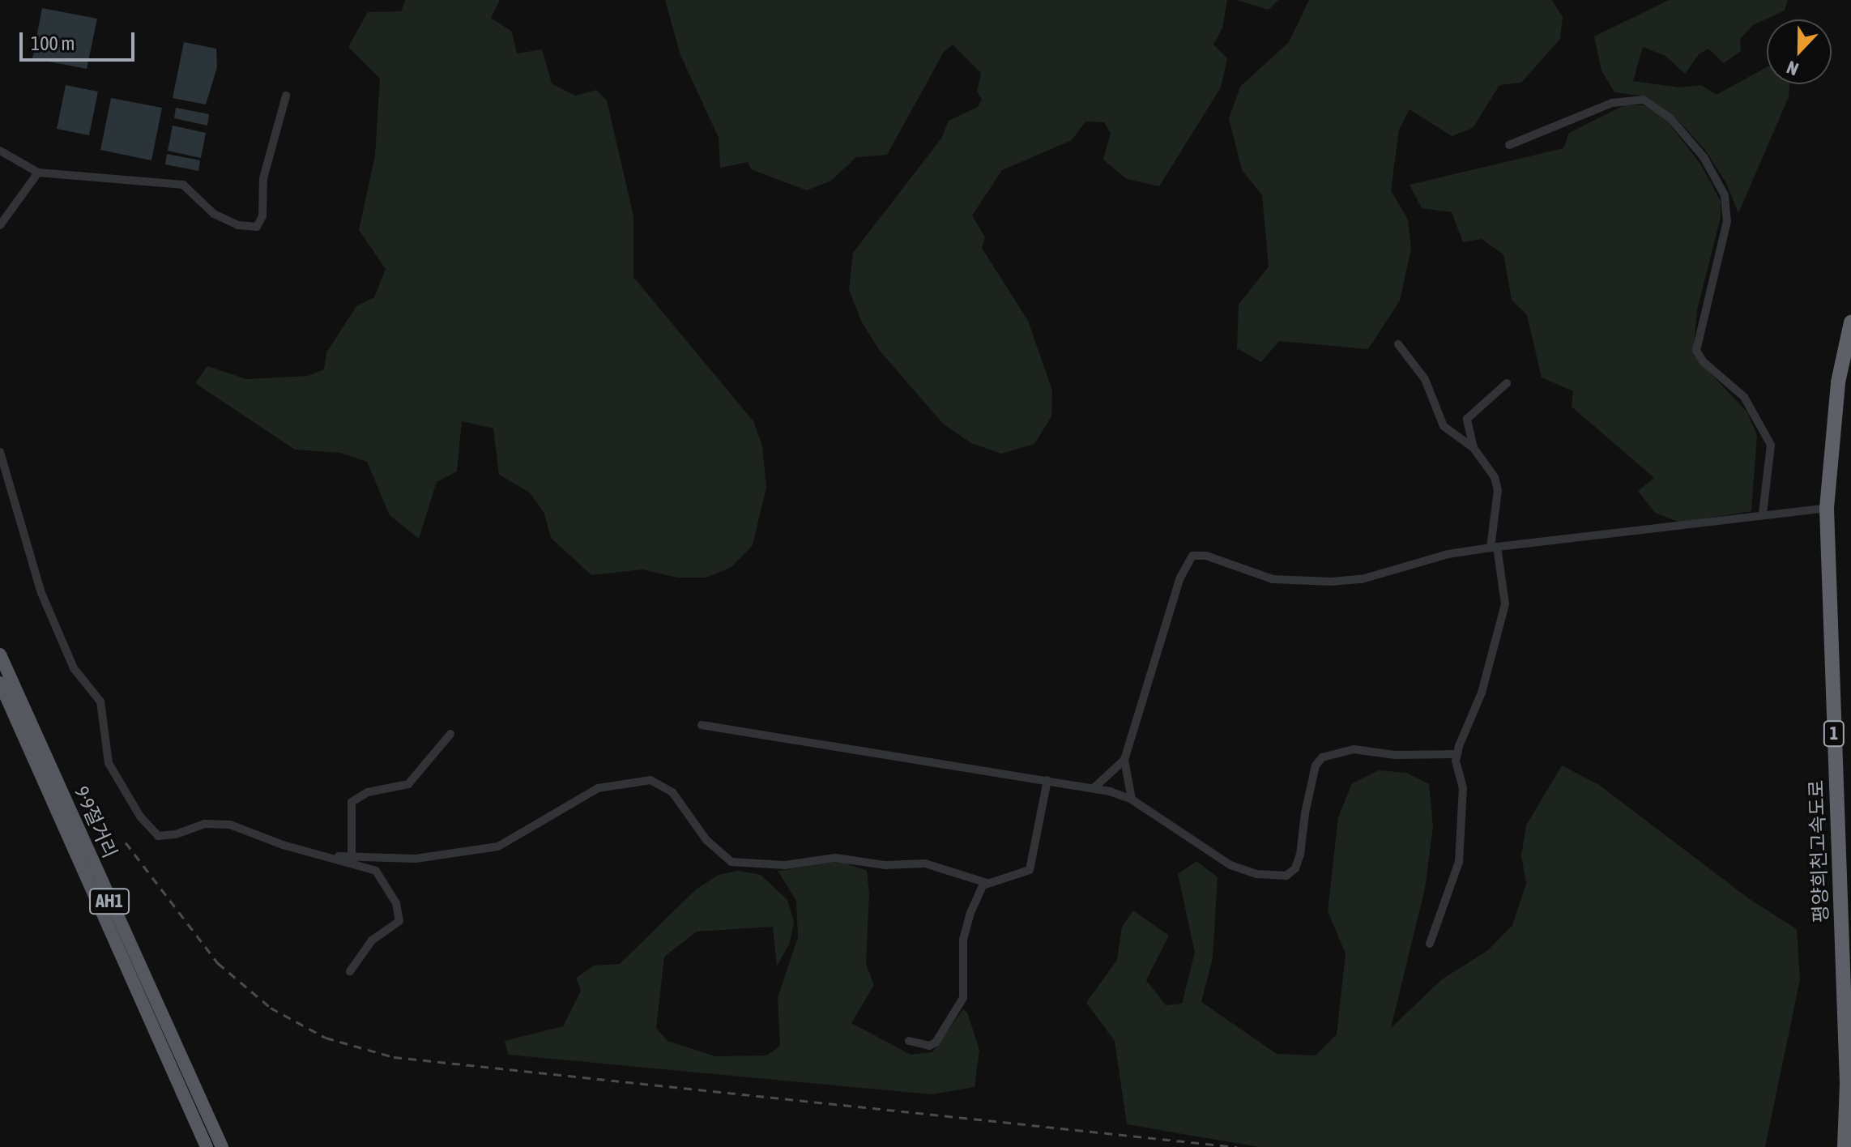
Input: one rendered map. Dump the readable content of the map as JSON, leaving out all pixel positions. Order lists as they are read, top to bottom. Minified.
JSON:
{"streets":{"highway":["1","9·9절거리","평양희천고속도로","AH1"]},"scale_bar":"100 m","north":"bottom"}
